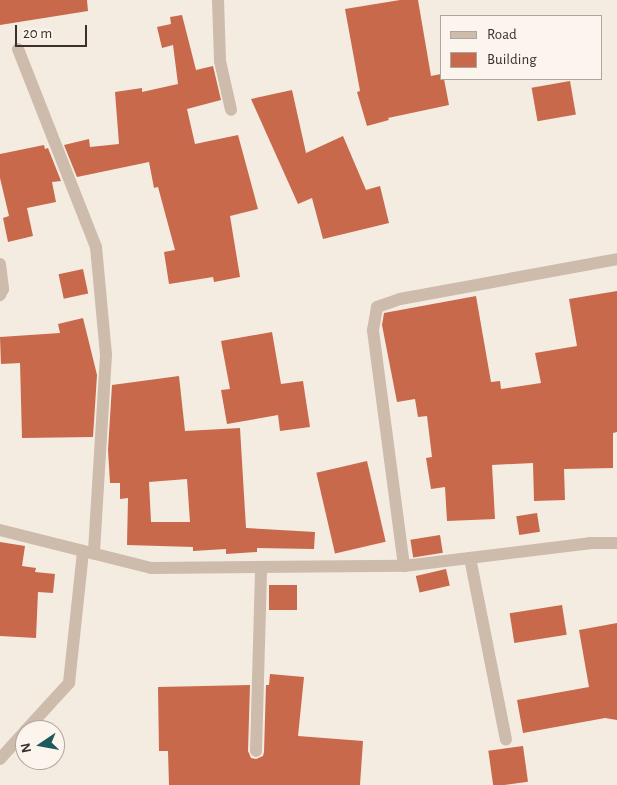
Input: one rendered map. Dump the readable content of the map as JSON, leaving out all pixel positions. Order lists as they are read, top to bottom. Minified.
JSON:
{"legend":["Road","Building"],"scale_bar":"20 m","north":"left"}
